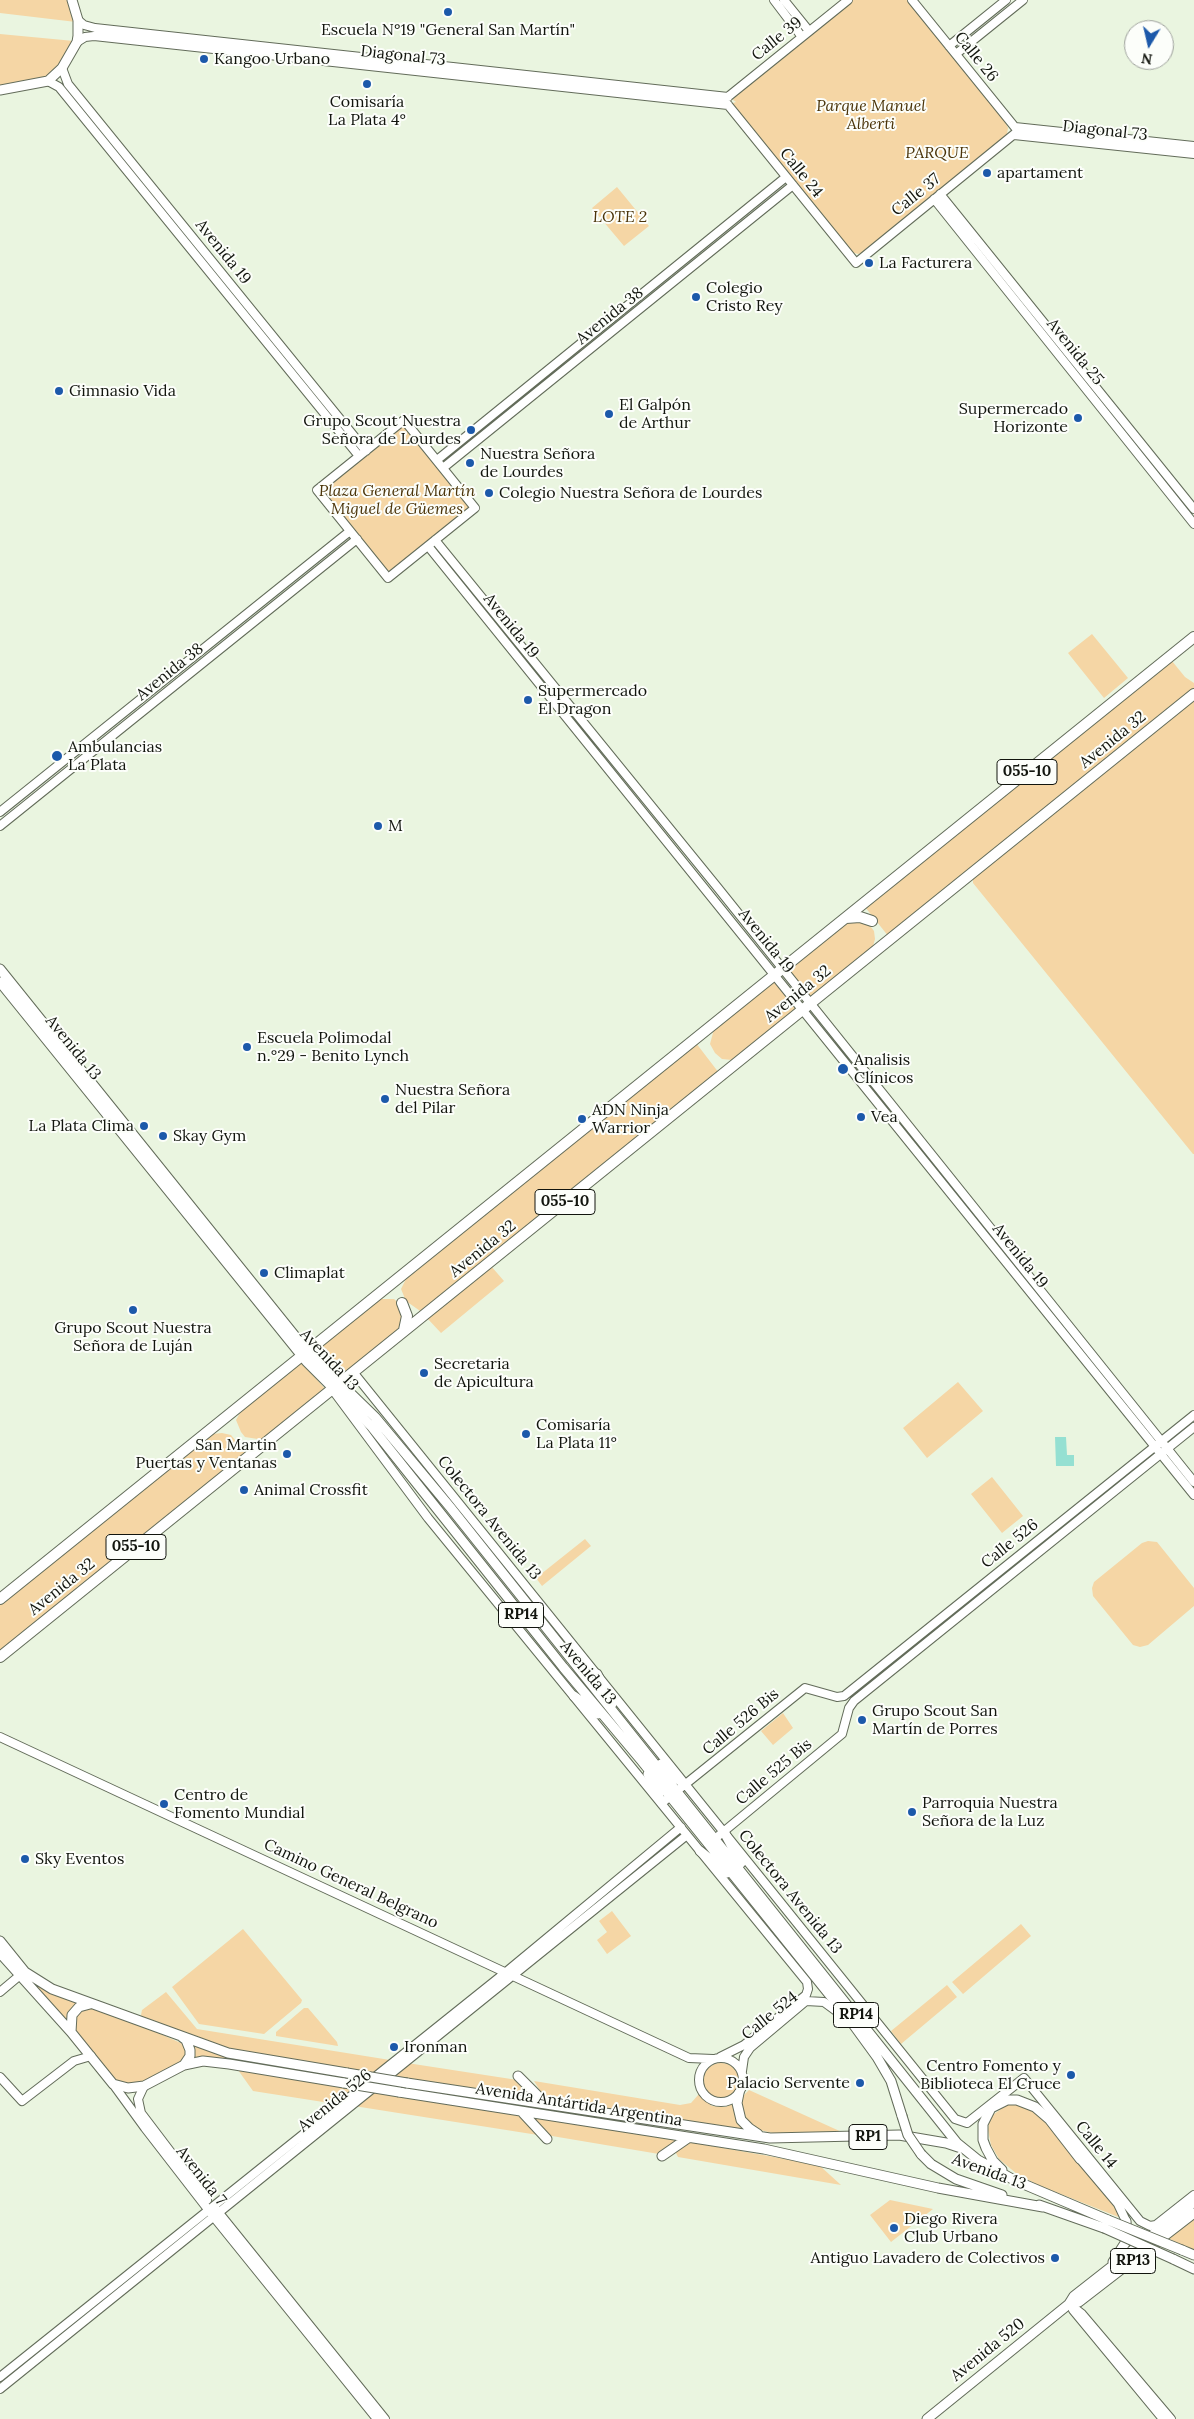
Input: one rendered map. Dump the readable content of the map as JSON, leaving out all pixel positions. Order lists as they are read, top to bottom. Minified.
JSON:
{"streets":{"highway":["Avenida 32","055-10"],"main road":["Calle 39","Diagonal 73","Calle 26","Calle 24","Calle 37","Avenida 19","Avenida 38","Avenida 25","Avenida 13","Colectora Avenida 13","Calle 526","RP14","Calle 526 Bis","Calle 525 Bis","Camino General Belgrano","Calle 524","Avenida 526","Avenida Antártida Argentina","RP1","Calle 14","Avenida 7","RP13","Avenida 520"]},"crossings":[["Calle 39","Diagonal 73"],["Calle 39","Calle 24"],["Diagonal 73","Calle 26"],["Diagonal 73","Calle 24"],["Diagonal 73","Calle 37"],["Calle 26","Calle 37"],["Calle 24","Calle 37"],["Calle 24","Avenida 38"],["Calle 37","Avenida 25"],["Avenida 19","Avenida 32"],["Avenida 19","Calle 526"],["Avenida 32","Avenida 13"],["Avenida 32","Colectora Avenida 13"],["Avenida 13","Calle 526 Bis"],["Avenida 13","Calle 525 Bis"],["Avenida 13","Calle 524"],["Avenida 13","Avenida Antártida Argentina"],["Avenida 13","RP1"],["Colectora Avenida 13","Calle 526 Bis"],["Colectora Avenida 13","Calle 525 Bis"],["Colectora Avenida 13","Calle 14"],["Calle 526","Calle 526 Bis"],["Calle 526","Calle 525 Bis"],["Calle 525 Bis","Calle 524"],["Camino General Belgrano","Calle 524"],["Camino General Belgrano","Avenida 526"],["Camino General Belgrano","RP1"],["Calle 524","RP1"],["Avenida 526","Avenida 7"],["Avenida Antártida Argentina","Avenida 7"]],"parks":["Parque Manuel Alberti","PARQUE","LOTE 2","Plaza General Martín Miguel de Güemes"],"places":["Escuela N°19 \"General San Martín\"","Kangoo Urbano","Comisaría La Plata 4°","apartament","La Facturera","Colegio Cristo Rey","Gimnasio Vida","El Galpón de Arthur","Supermercado Horizonte","Grupo Scout Nuestra Señora de Lourdes","Nuestra Señora de Lourdes","Colegio Nuestra Señora de Lourdes","Supermercado El Dragon","Ambulancias La Plata","M","Escuela Polimodal n.°29 - Benito Lynch","Analisis Clínicos","Nuestra Señora del Pilar","Vea","ADN Ninja Warrior","La Plata Clima","Skay Gym","Climaplat","Grupo Scout Nuestra Señora de Luján","Secretaria de Apicultura","Comisaría La Plata 11°","San Martin Puertas y Ventanas","Animal Crossfit","Grupo Scout San Martín de Porres","Centro de Fomento Mundial","Parroquia Nuestra Señora de la Luz","Sky Eventos","Ironman","Centro Fomento y Biblioteca El Cruce","Palacio Servente","Diego Rivera Club Urbano","Antiguo Lavadero de Colectivos"],"north":"bottom"}
